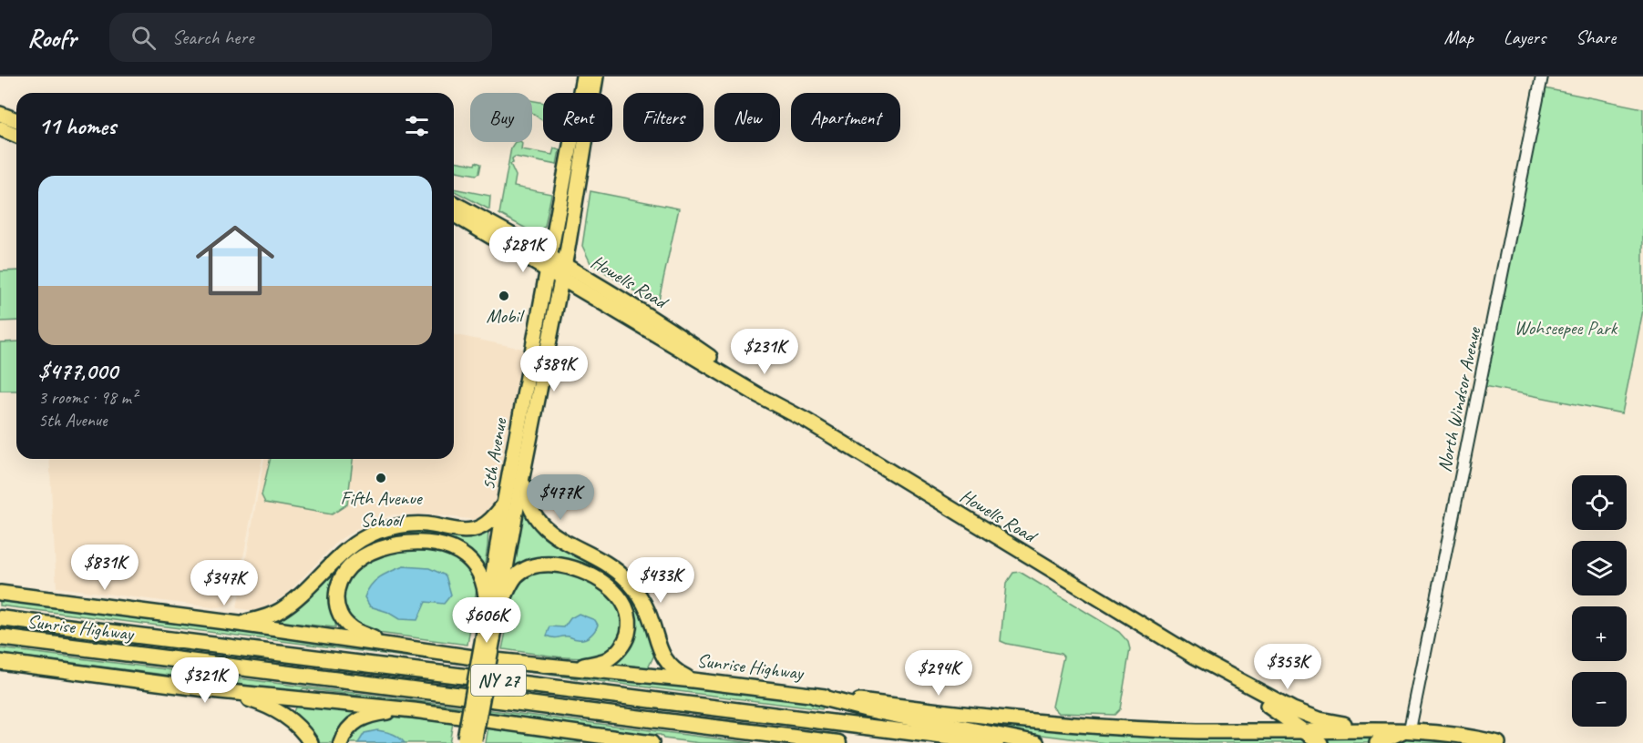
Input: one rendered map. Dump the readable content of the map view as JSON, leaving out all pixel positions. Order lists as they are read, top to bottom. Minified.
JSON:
{"streets":{"highway":["Sunrise Highway","NY 27"],"main road":["Howells Road","5th Avenue"],"street":["North Windsor Avenue"]},"crossings":[["Howells Road","5th Avenue"],["Howells Road","Sunrise Highway"]],"parks":["Wohseepee Park"],"places":["Mobil","Fifth Avenue School"],"page":{"header":"Roofr","search":"Search here","nav":["Map","Layers","Share"],"chip":["Buy","Rent","Filters","New","Apartment"],"heading":"11 homes","list":[{"name":"$477,000","note":"3 rooms · 98 m² · 5th Avenue"}],"price":["$281K","$231K","$389K","$477K","$831K","$433K","$347K","$606K","$353K","$294K","$321K"],"map_buttons":["+","−"]}}
